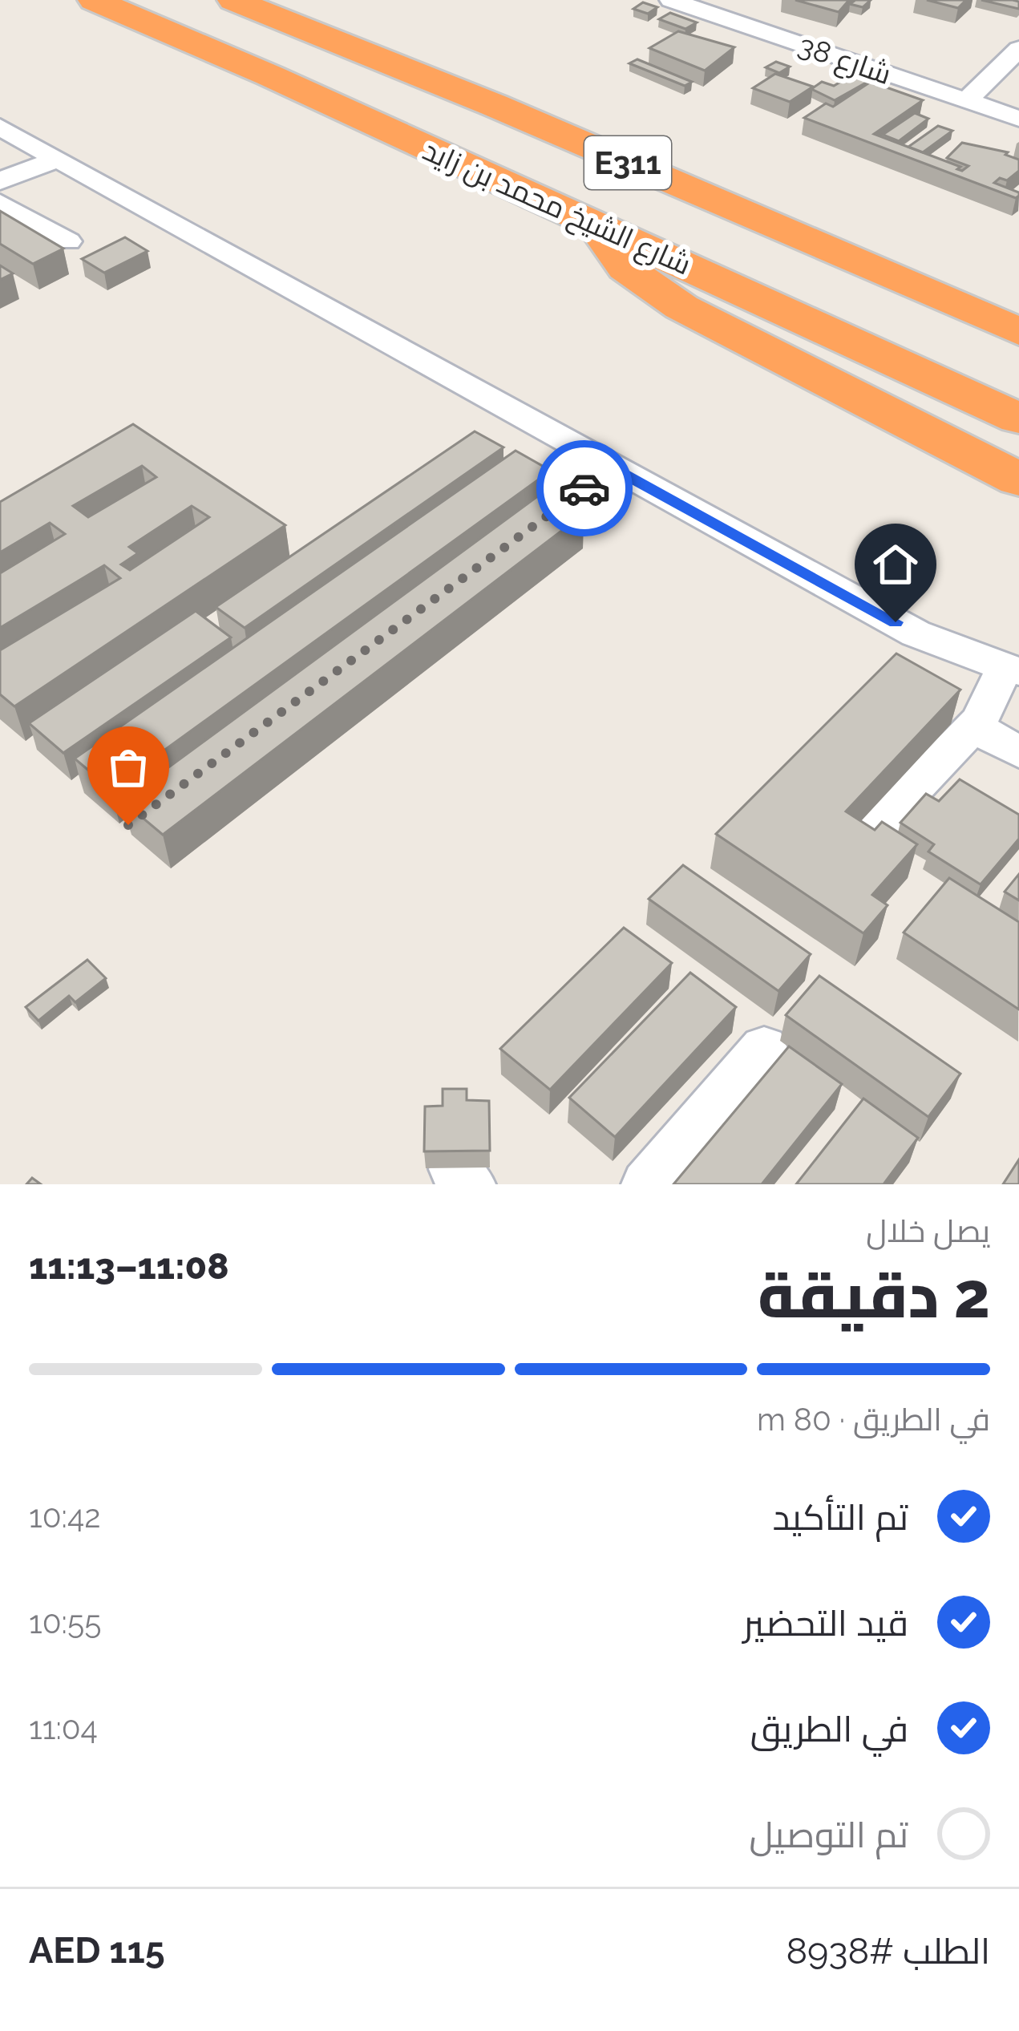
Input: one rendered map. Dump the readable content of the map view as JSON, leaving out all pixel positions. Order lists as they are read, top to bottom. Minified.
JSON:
{"streets":{"highway":["E311","شارع الشيخ محمد بن زايد"],"street":["شارع 38"]},"page":{"heading":["2 دقيقة","يصل خلال","11:08–11:13"],"panel":["الطلب #8938","AED 115"],"bar":"في الطريق · 80 m","list":[["تم التأكيد","10:42"],["قيد التحضير","10:55"],["في الطريق","11:04"],"تم التوصيل"]}}
